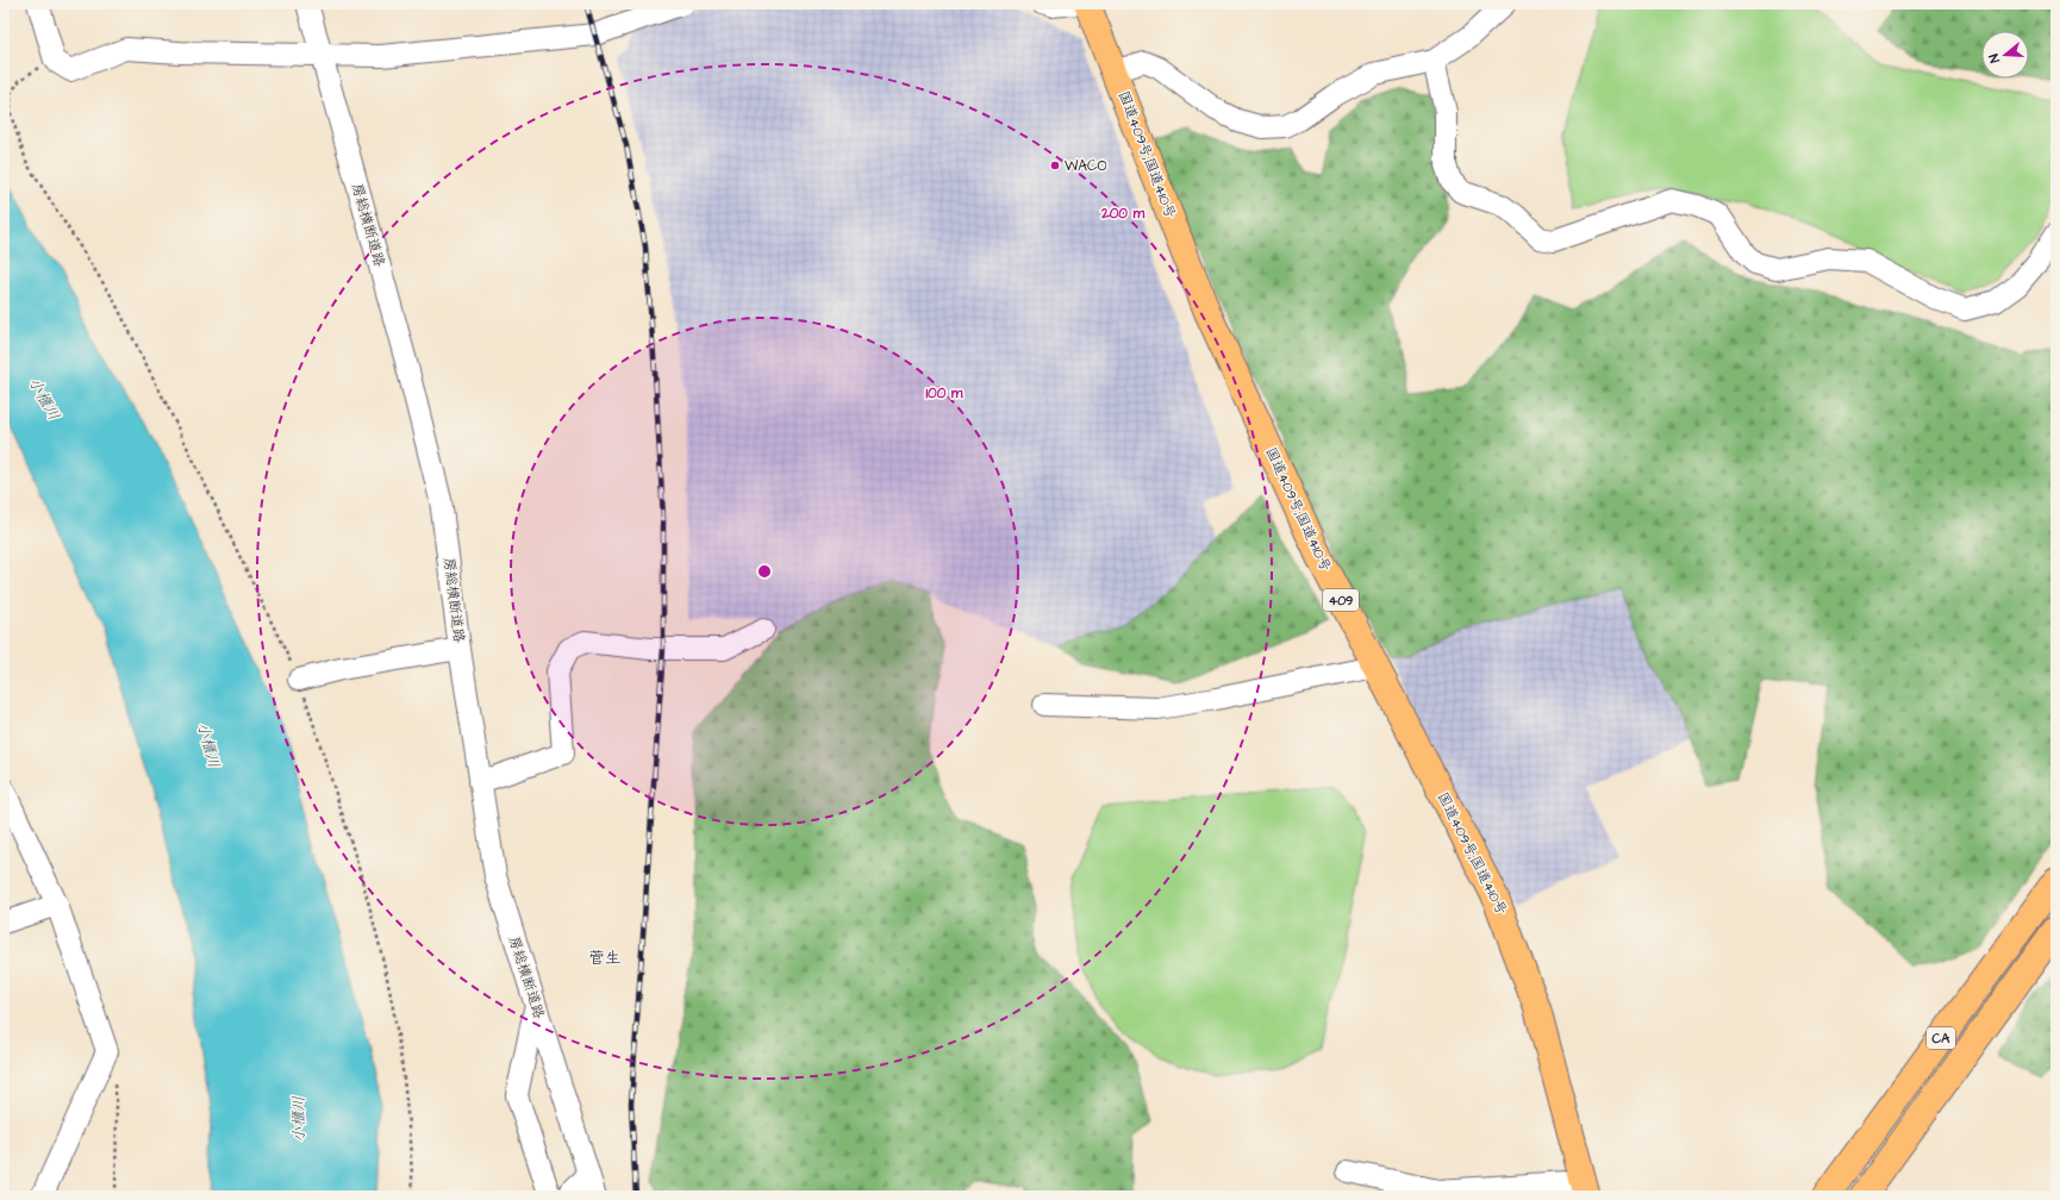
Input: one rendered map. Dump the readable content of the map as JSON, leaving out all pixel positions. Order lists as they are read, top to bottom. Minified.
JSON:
{"streets":{"highway":["国道409号;国道410号","409","CA"],"street":["房総横断道路"]},"districts":["菅生"],"water":["小櫃川"],"places":["WACO"],"north":"left","rings":["200 m","100 m"]}
